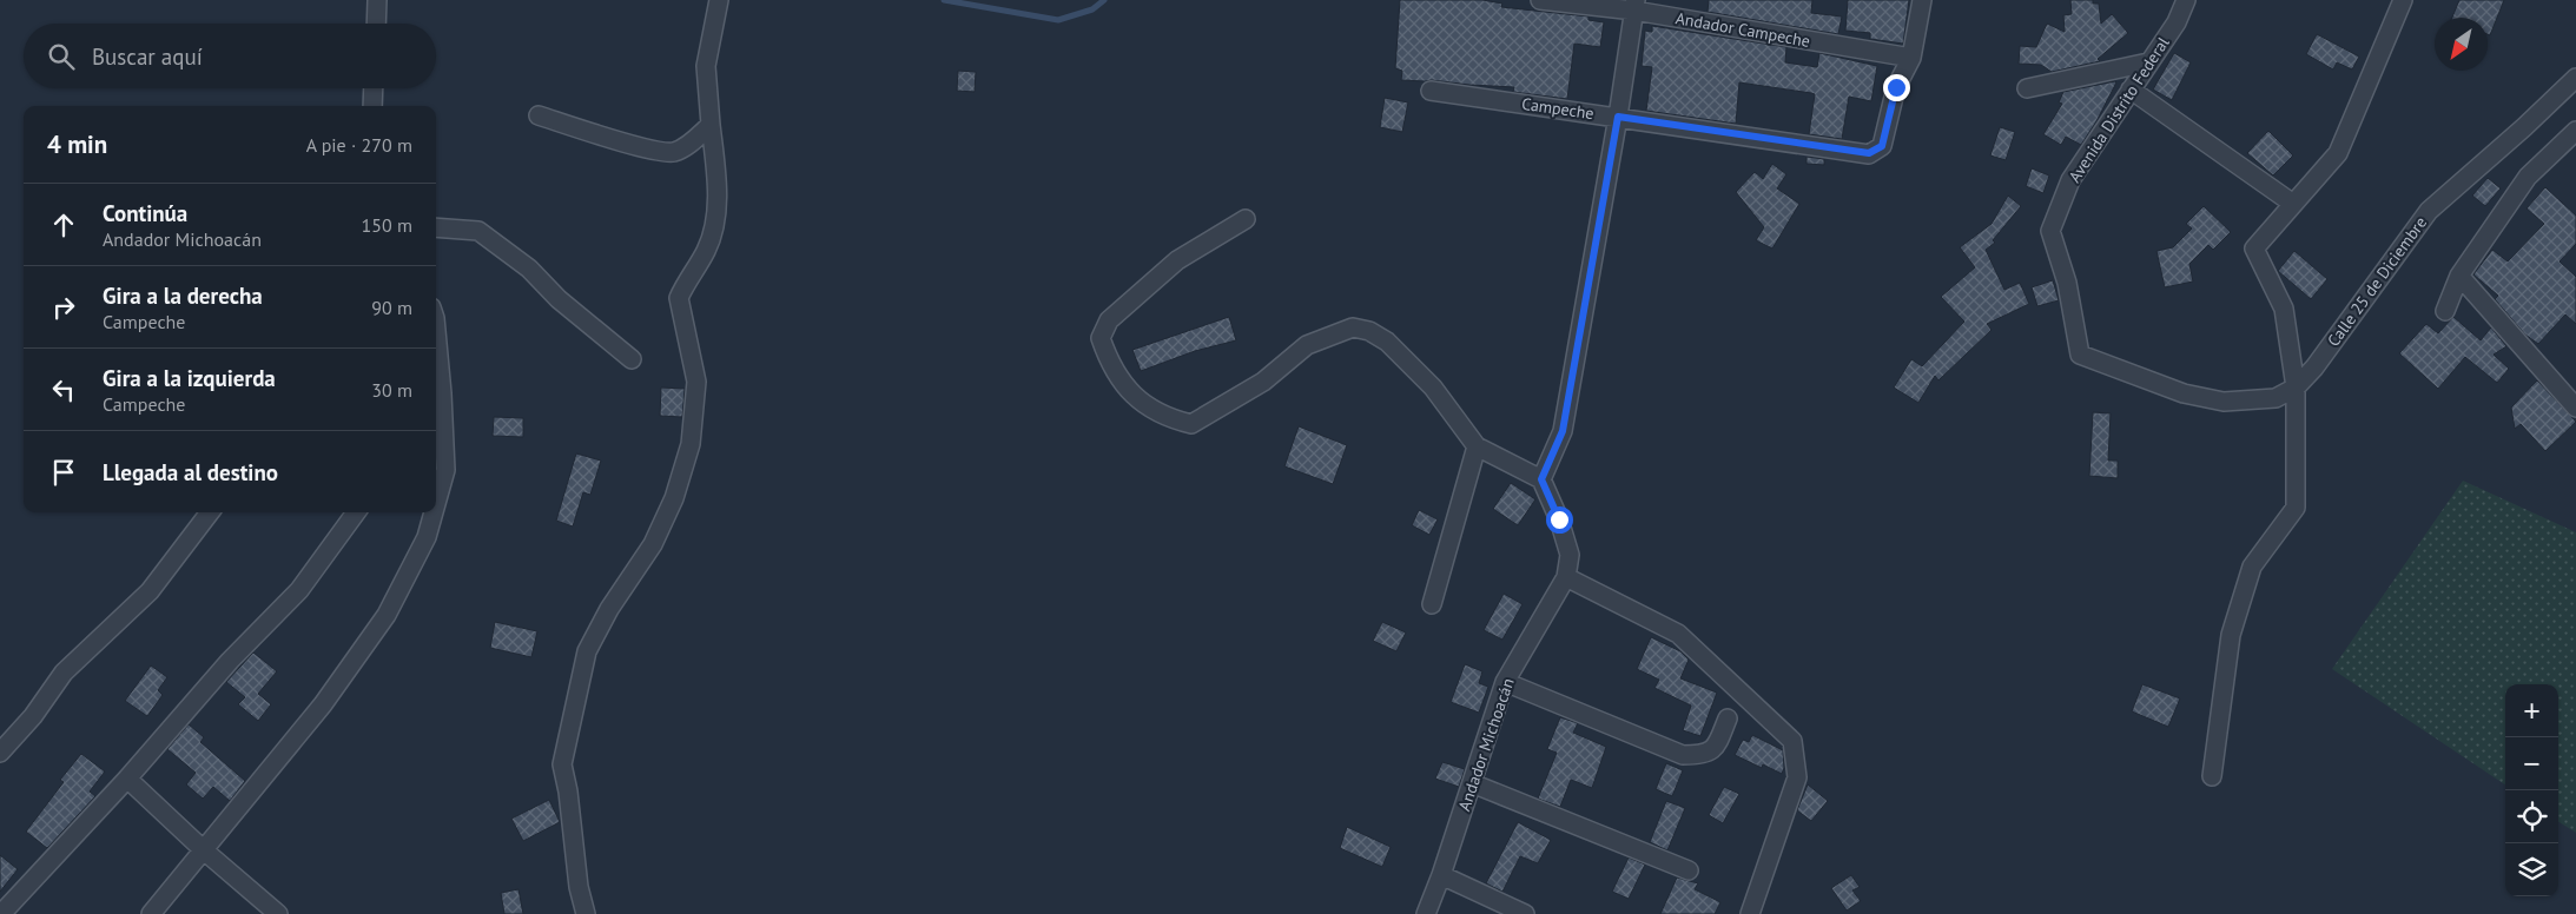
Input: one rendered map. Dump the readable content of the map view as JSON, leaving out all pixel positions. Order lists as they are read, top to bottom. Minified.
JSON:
{"streets":{"street":["Andador Campeche","Campeche","Avenida Distrito Federal","Calle 25 de Diciembre","Andador Michoacán"]},"crossings":[["Andador Campeche","Campeche"],["Avenida Distrito Federal","Calle 25 de Diciembre"]],"north":"bottom left","page":{"search":"Buscar aquí","heading":["4 min","A pie · 270 m"],"list":[["Continúa","Andador Michoacán","150 m"],["Gira a la derecha","Campeche","90 m"],["Gira a la izquierda","Campeche","30 m"],"Llegada al destino"],"map_buttons":["+","−"]}}
